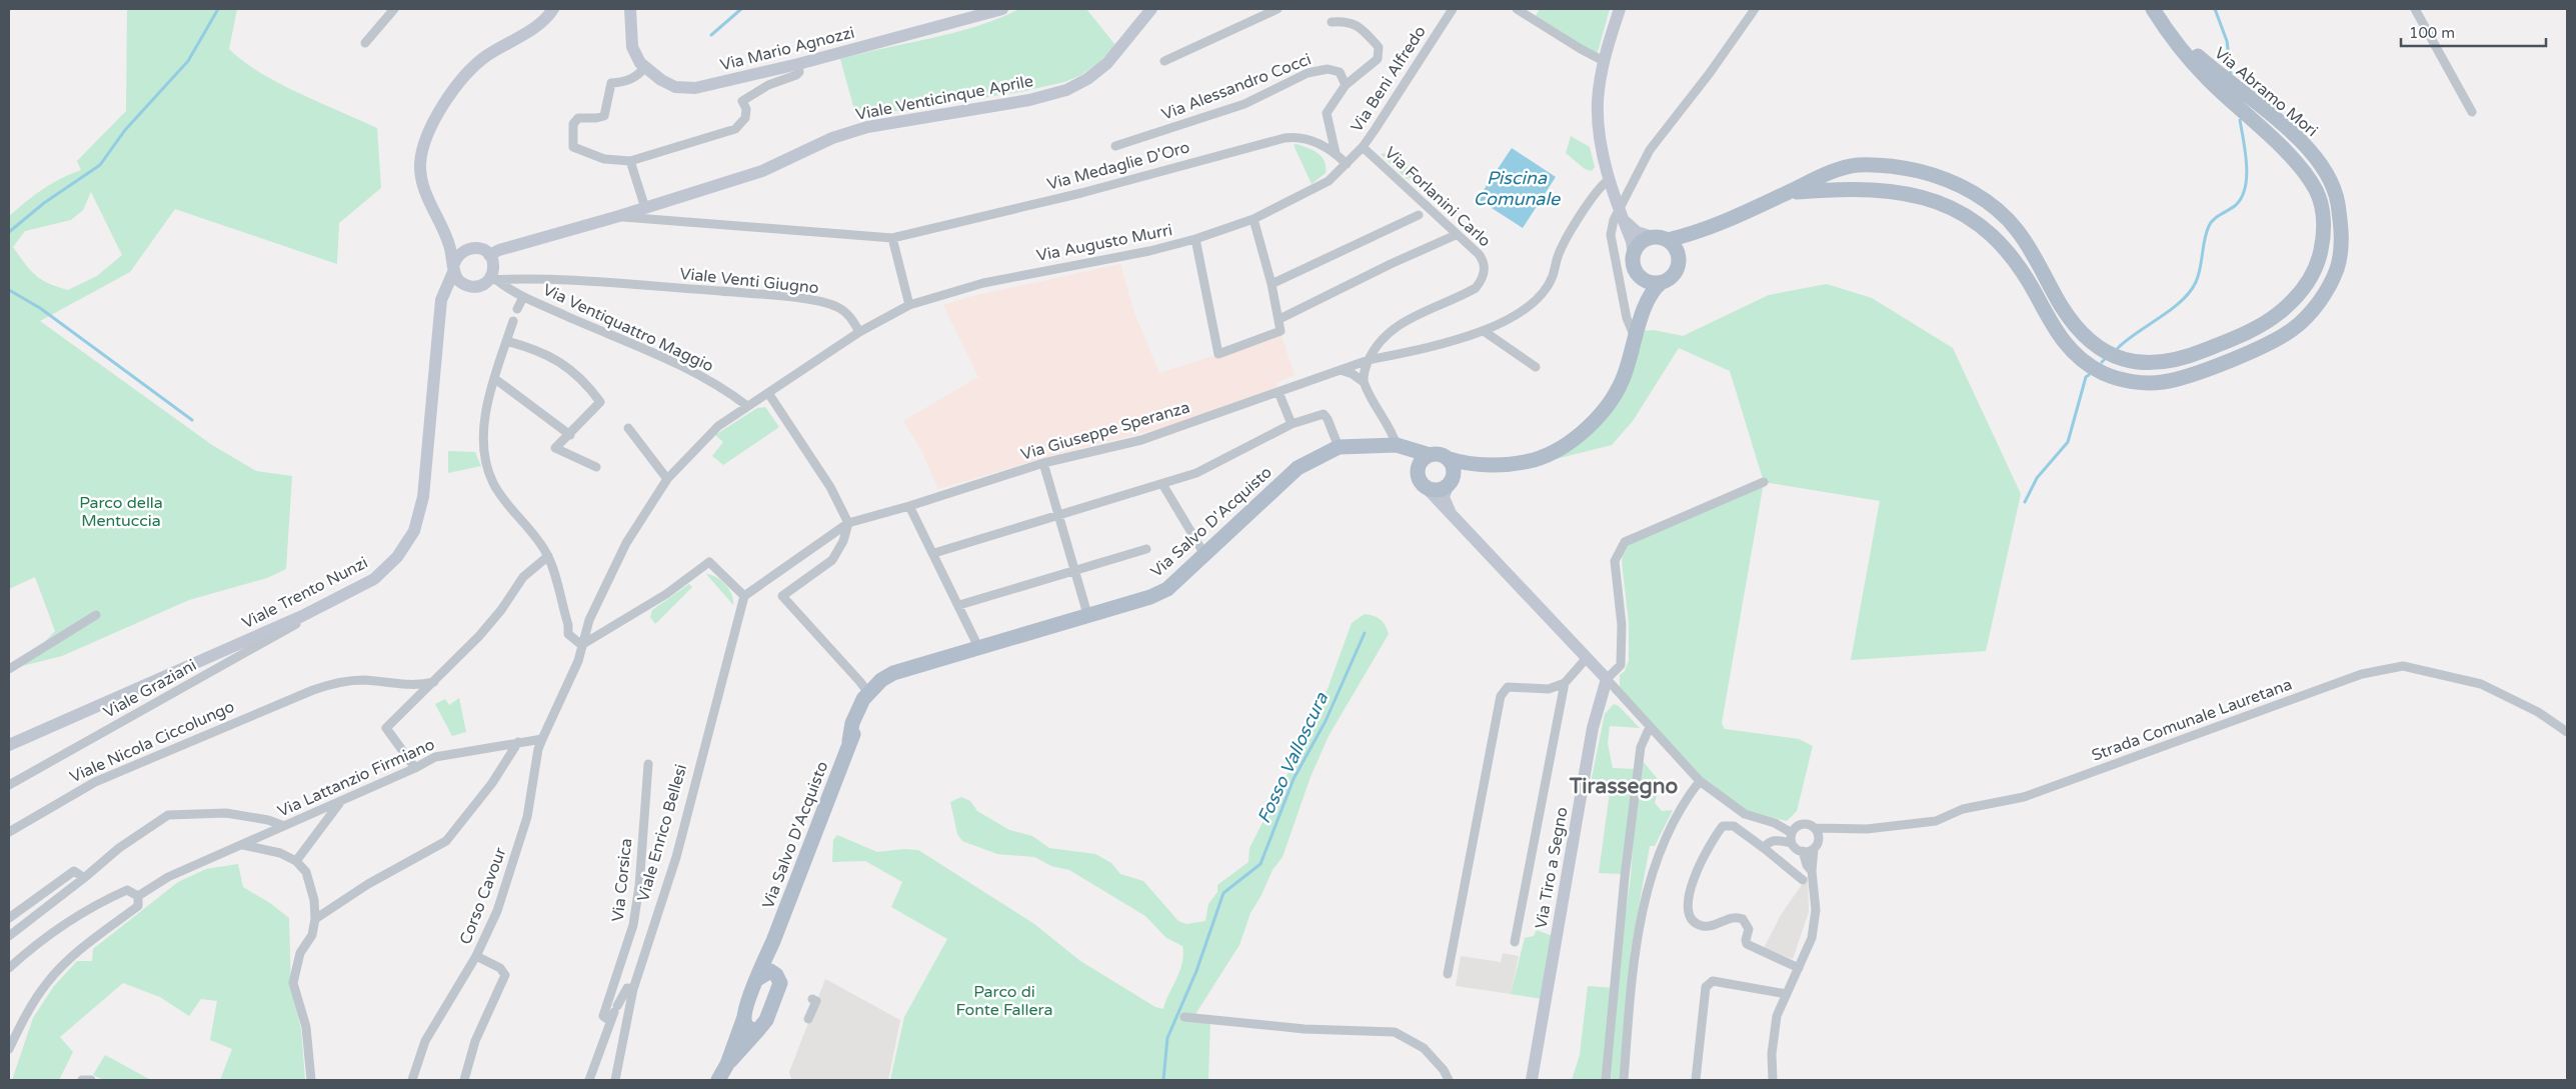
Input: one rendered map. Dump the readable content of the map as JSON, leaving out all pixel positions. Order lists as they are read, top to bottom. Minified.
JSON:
{"streets":{"main road":["Via Mario Agnozzi","Via Abramo Mori","Viale Venticinque Aprile","Via Salvo D'Acquisto","Viale Trento Nunzi","Via Tiro a Segno"],"street":["Via Beni Alfredo","Via Alessandro Cocci","Via Medaglie D'Oro","Via Forlanini Carlo","Via Augusto Murri","Viale Venti Giugno","Via Ventiquattro Maggio","Via Giuseppe Speranza","Viale Graziani","Strada Comunale Lauretana","Viale Nicola Ciccolungo","Via Lattanzio Firmiano","Viale Enrico Bellesi","Via Corsica","Corso Cavour"]},"crossings":[["Via Beni Alfredo","Via Medaglie D'Oro"],["Via Beni Alfredo","Via Forlanini Carlo"],["Via Beni Alfredo","Via Augusto Murri"],["Viale Venticinque Aprile","Via Medaglie D'Oro"],["Viale Venticinque Aprile","Viale Venti Giugno"],["Viale Venticinque Aprile","Via Ventiquattro Maggio"],["Viale Venticinque Aprile","Viale Trento Nunzi"],["Via Medaglie D'Oro","Via Augusto Murri"],["Via Forlanini Carlo","Via Giuseppe Speranza"],["Via Augusto Murri","Viale Venti Giugno"],["Viale Venti Giugno","Via Ventiquattro Maggio"],["Viale Venti Giugno","Viale Trento Nunzi"],["Via Ventiquattro Maggio","Viale Trento Nunzi"],["Via Ventiquattro Maggio","Corso Cavour"],["Via Giuseppe Speranza","Viale Enrico Bellesi"],["Viale Trento Nunzi","Viale Graziani"],["Via Lattanzio Firmiano","Corso Cavour"]],"districts":["Tirassegno"],"water":["Piscina Comunale","Fosso Valloscura"],"parks":["Parco della Mentuccia","Parco di Fonte Fallera"],"scale_bar":"100 m"}
